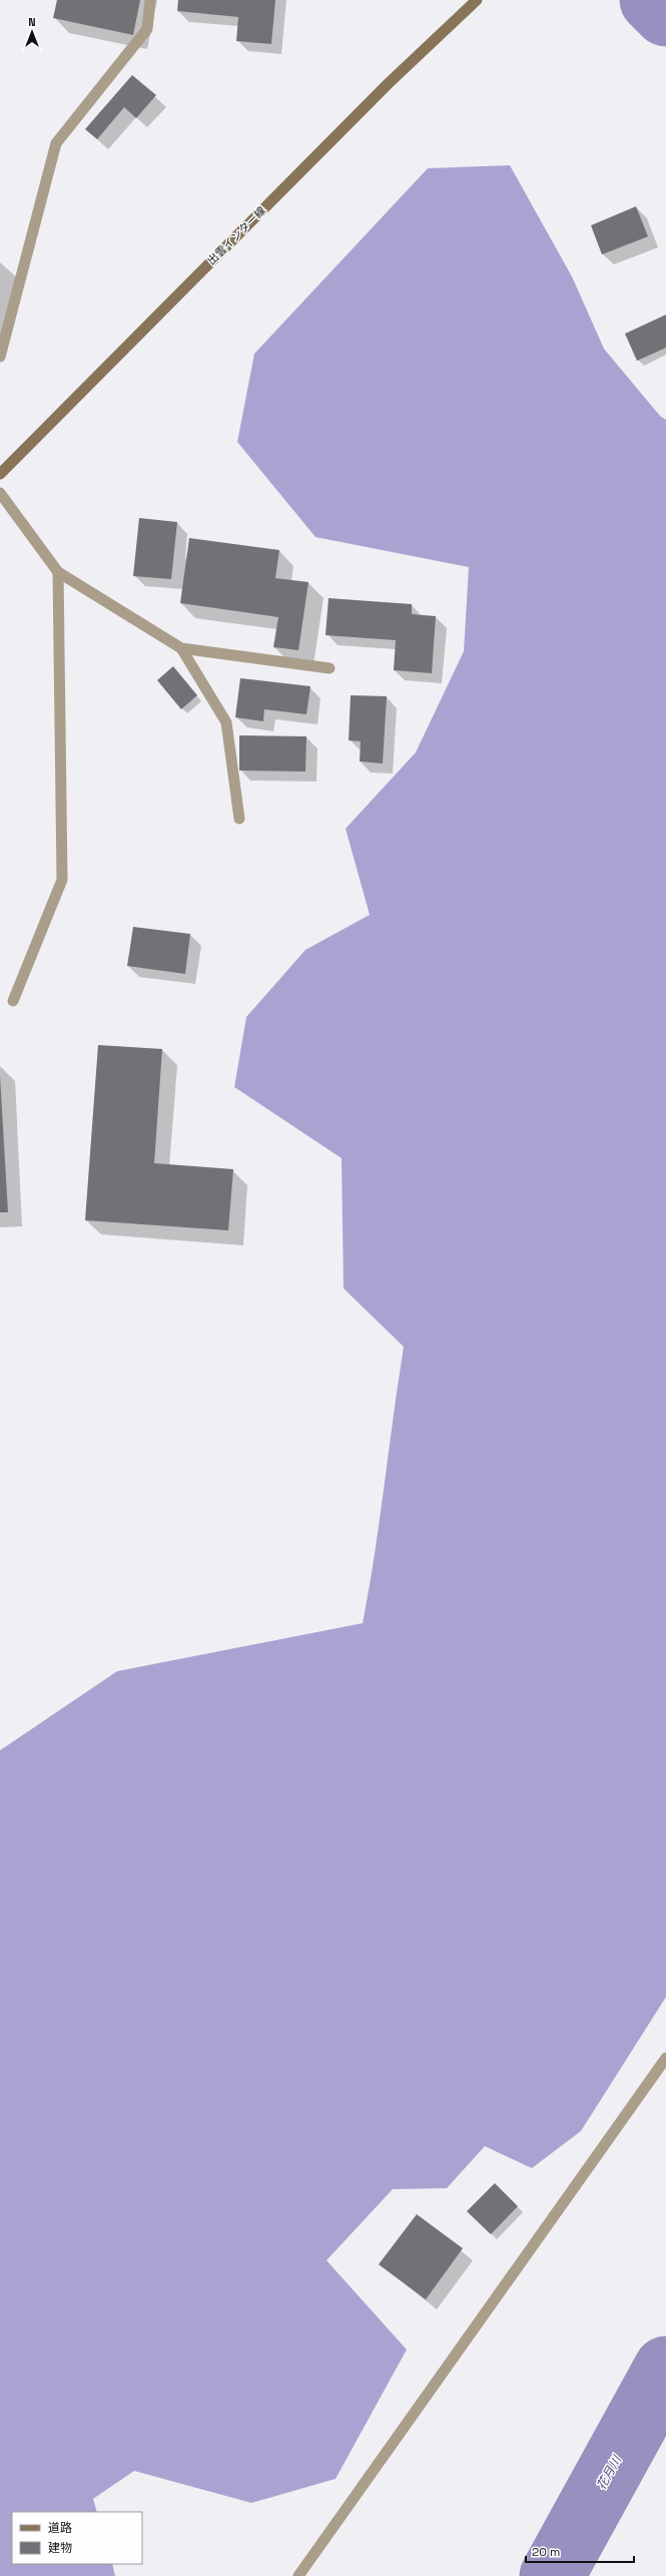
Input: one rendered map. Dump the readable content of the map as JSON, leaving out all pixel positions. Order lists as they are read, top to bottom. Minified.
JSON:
{"streets":{"main road":["出雲インター線"]},"water":["花月川"],"legend":["道路","建物"],"scale_bar":"20 m","north":"top"}
